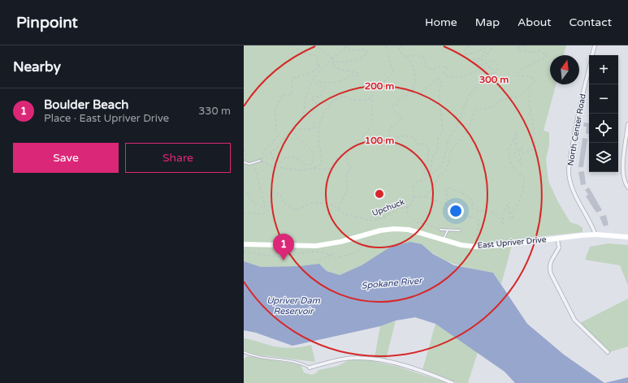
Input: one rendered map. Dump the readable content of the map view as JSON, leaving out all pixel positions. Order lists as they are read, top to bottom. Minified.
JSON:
{"streets":{"main road":["East Upriver Drive"],"street":["North Center Road"],"path":["Upchuck"]},"crossings":[["North Center Road","East Upriver Drive"]],"water":["Spokane River","Upriver Dam Reservoir"],"north":"top","page":{"header":"Pinpoint","nav":["Home","Map","About","Contact"],"heading":"Nearby","map_buttons":["+","−"],"list":[{"mark":"1","name":"Boulder Beach","note":"Place · East Upriver Drive","value":"330 m"}],"buttons":["Save","Share"],"pins":"1"},"rings":["300 m","200 m","100 m"]}
